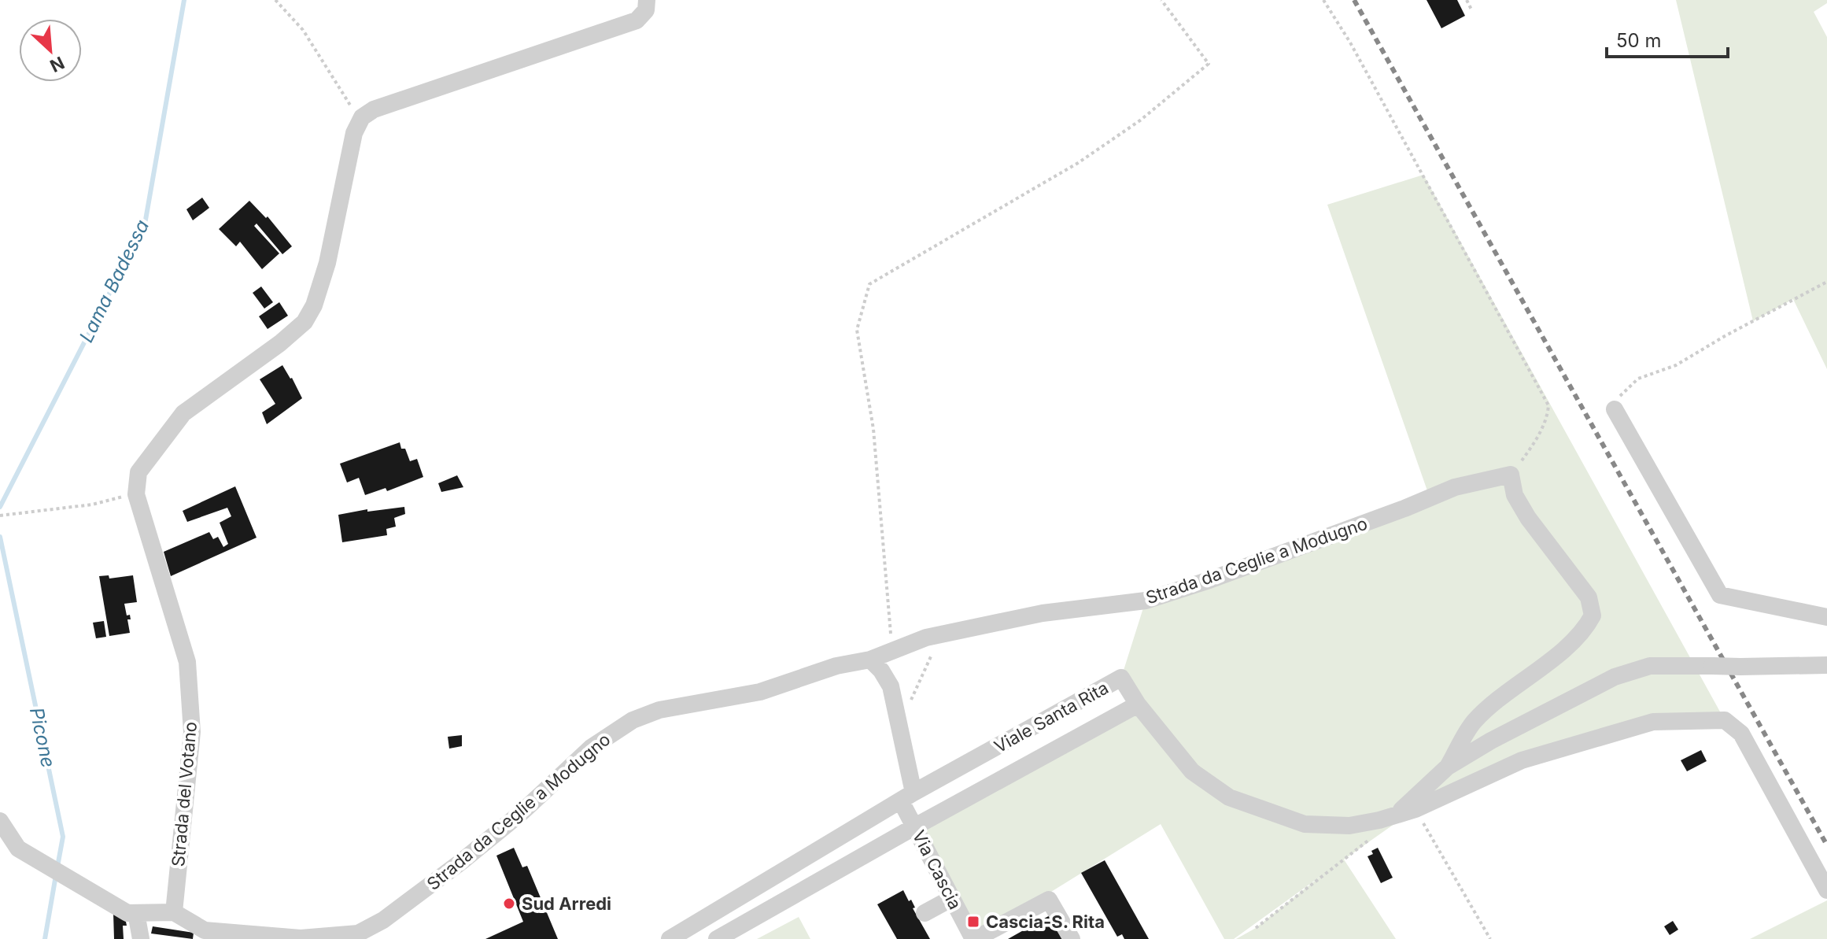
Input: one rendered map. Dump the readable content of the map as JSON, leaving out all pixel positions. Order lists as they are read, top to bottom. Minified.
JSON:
{"streets":{"street":["Strada da Ceglie a Modugno","Viale Santa Rita","Strada del Votano","Via Cascia"]},"crossings":[["Strada da Ceglie a Modugno","Strada del Votano"],["Strada da Ceglie a Modugno","Via Cascia"],["Viale Santa Rita","Via Cascia"]],"water":["Lama Badessa","Picone"],"places":{"other":["Sud Arredi"],"transit":["Cascia-S. Rita"]},"scale_bar":"50 m","north":"bottom right"}
